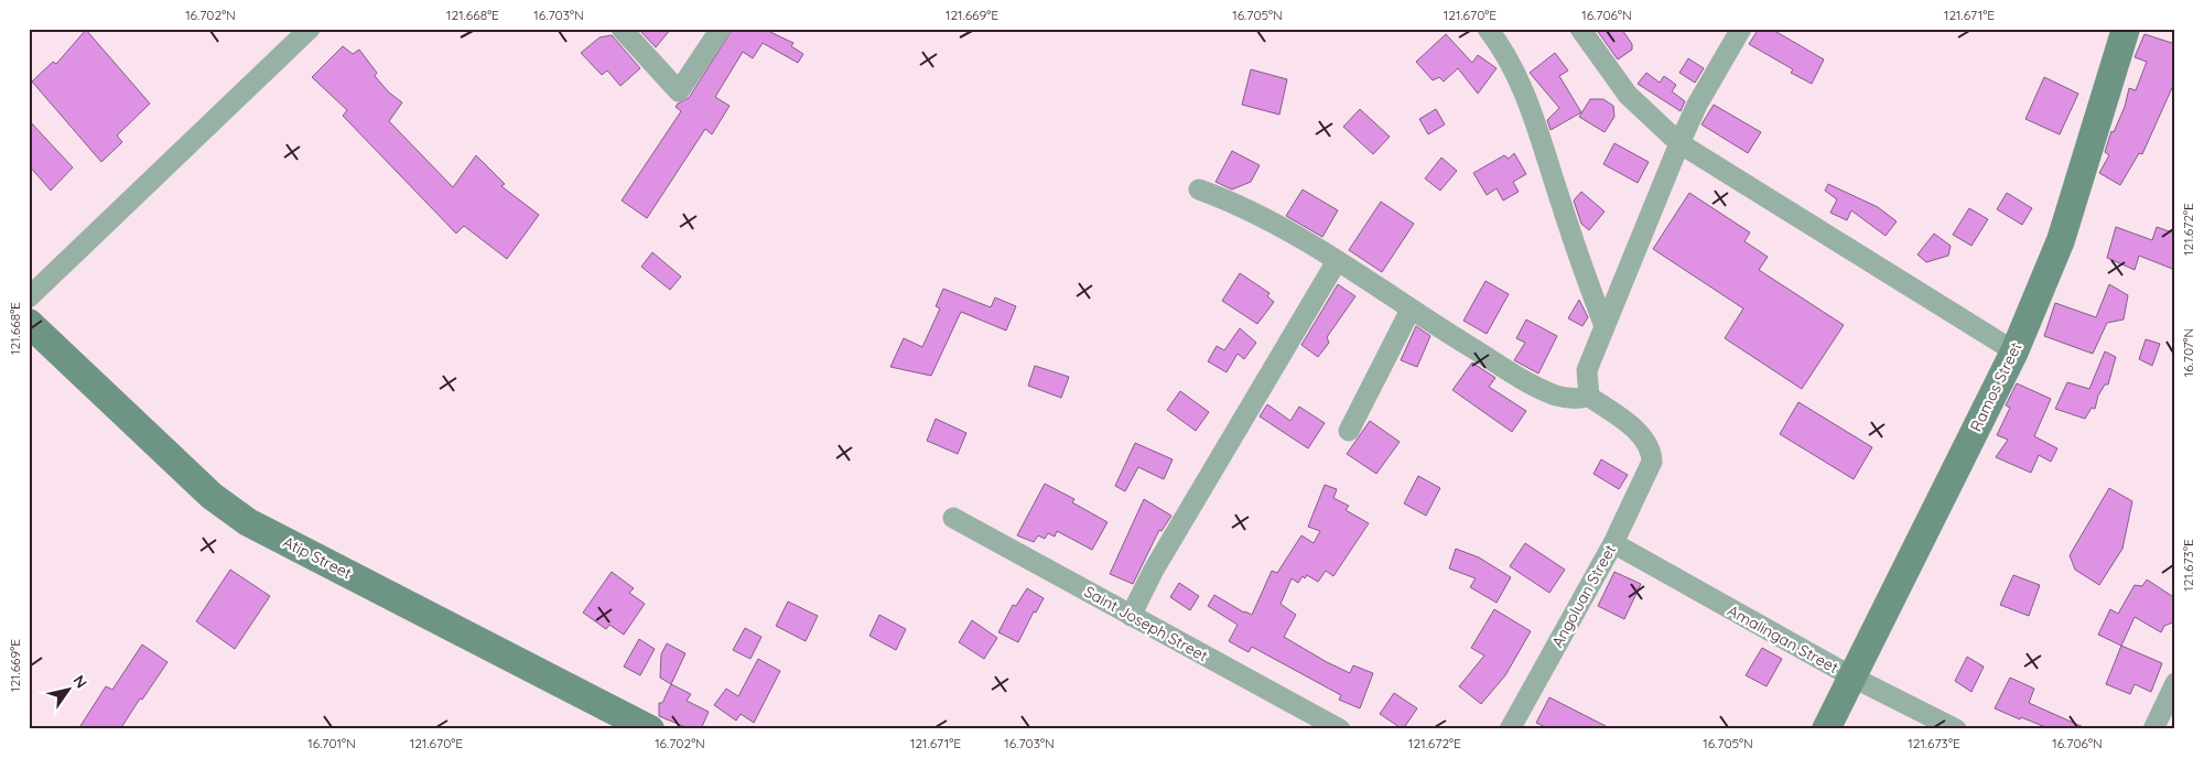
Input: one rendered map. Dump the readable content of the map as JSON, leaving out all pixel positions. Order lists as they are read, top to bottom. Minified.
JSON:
{"streets":{"main road":["Ramos Street","Atip Street"],"street":["Angoluan Street","Saint Joseph Street","Amalingan Street"]},"crossings":[["Ramos Street","Amalingan Street"],["Angoluan Street","Amalingan Street"]],"north":"top right","coordinates":["16.702°N","121.668°E","16.703°N","121.669°E","16.705°N","121.670°E","16.706°N","121.671°E","121.672°E","16.707°N","121.673°E","16.701°N"]}
